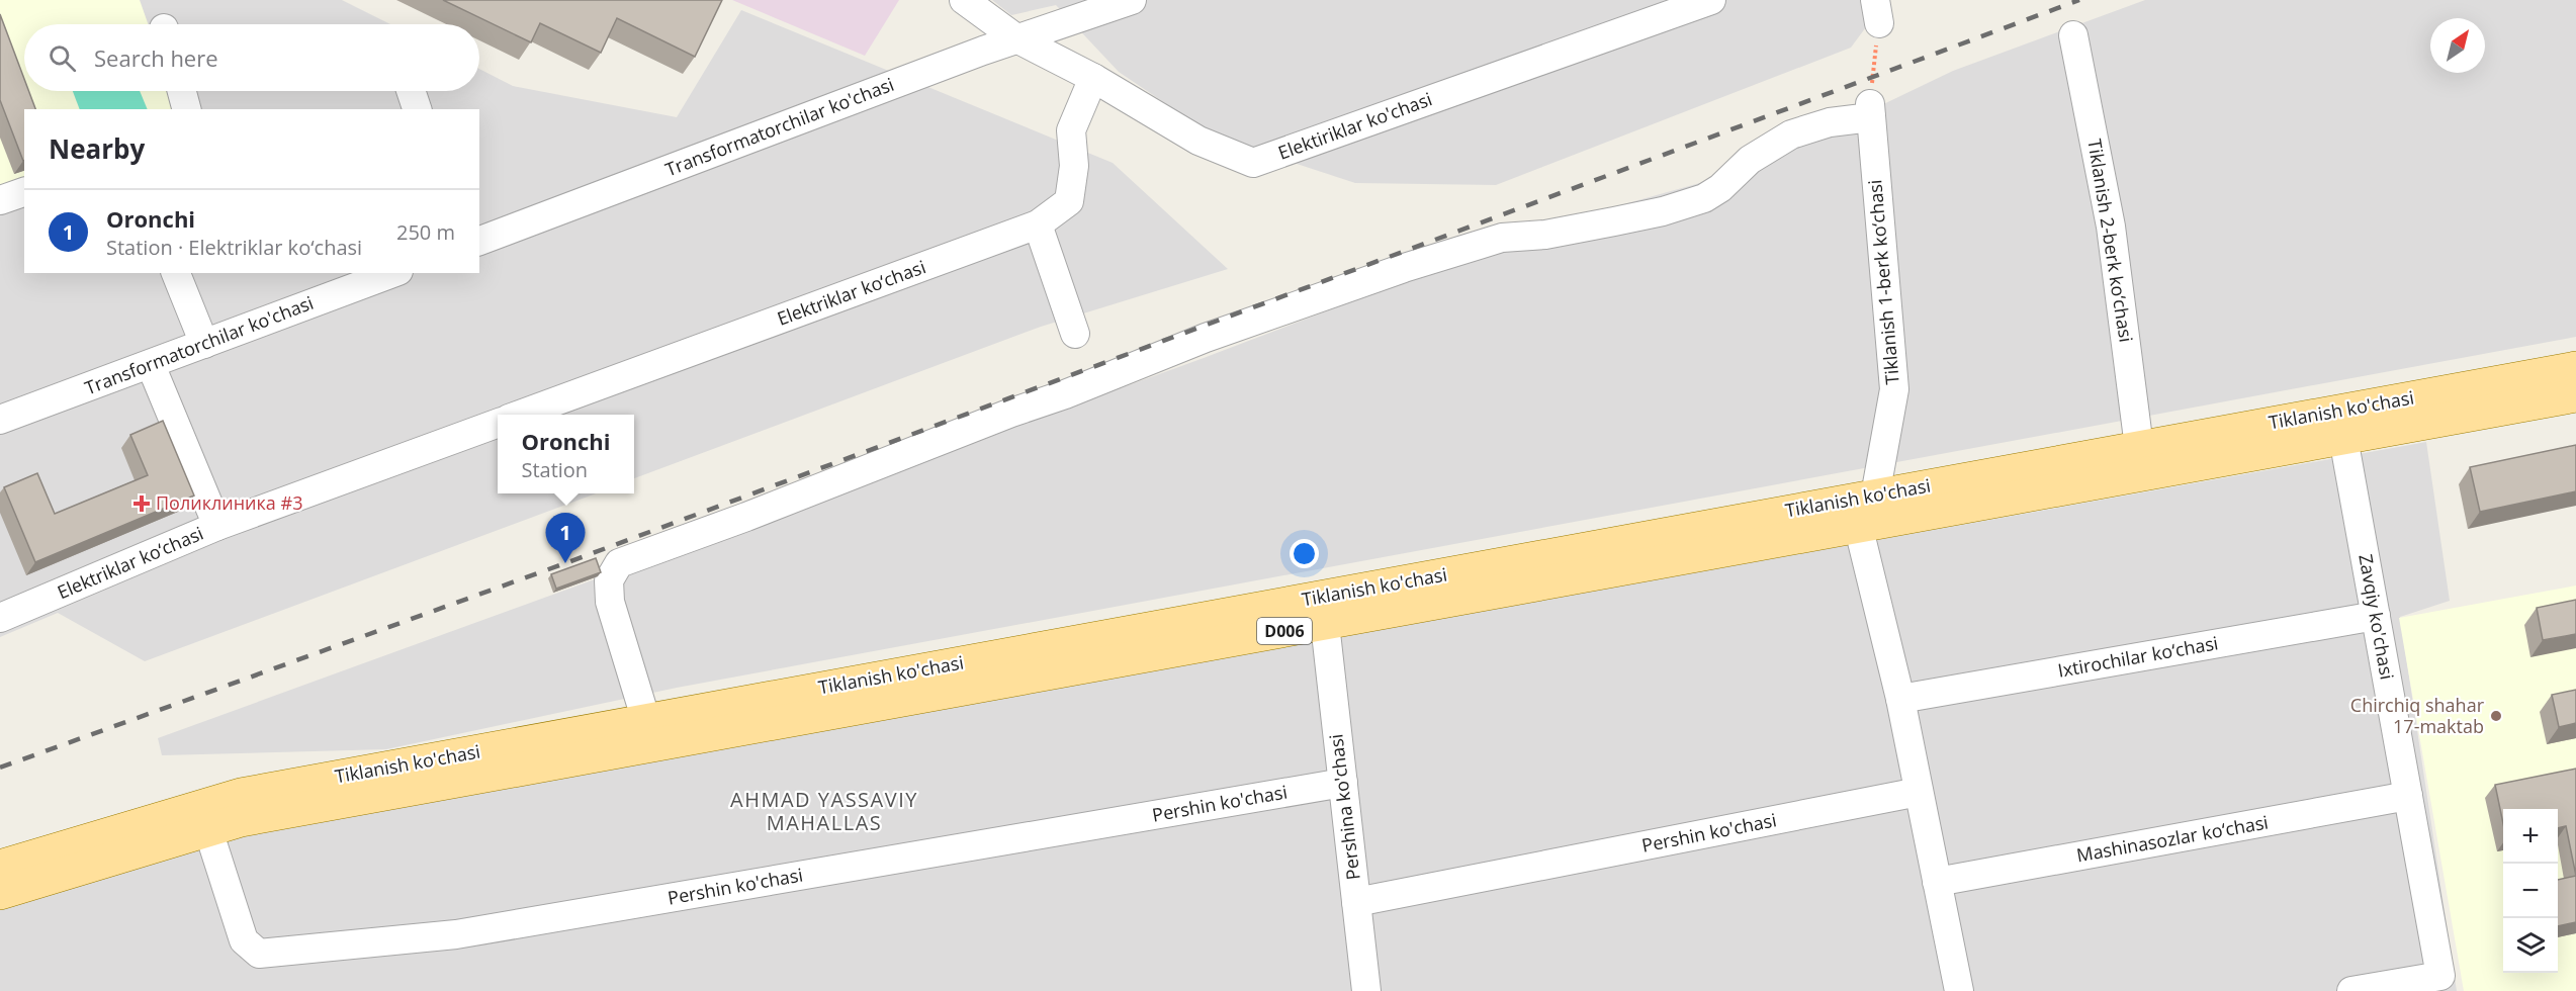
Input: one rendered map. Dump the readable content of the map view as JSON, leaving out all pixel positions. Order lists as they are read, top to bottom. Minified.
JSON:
{"streets":{"main road":["Tiklanish ko'chasi","D006"],"street":["Elektiriklar ko'chasi","Transformatorchilar ko'chasi","Tiklanish 2-berk ko‘chasi","Tiklanish 1-berk ko‘chasi","Elektriklar ko‘chasi","Zavqiy ko'chasi","Ixtirochilar ko‘chasi","Pershin ko'chasi","Pershina ko'chasi","Mashinasozlar ko‘chasi"]},"crossings":[["Elektiriklar ko'chasi","Transformatorchilar ko'chasi"],["Elektiriklar ko'chasi","Elektriklar ko‘chasi"],["Tiklanish 2-berk ko‘chasi","Tiklanish ko'chasi"],["Tiklanish 1-berk ko‘chasi","Tiklanish ko'chasi"],["Zavqiy ko'chasi","D006"],["Zavqiy ko'chasi","Ixtirochilar ko‘chasi"],["Zavqiy ko'chasi","Mashinasozlar ko‘chasi"],["D006","Pershin ko'chasi"],["D006","Pershina ko'chasi"],["Pershin ko'chasi","Pershina ko'chasi"]],"districts":["AHMAD YASSAVIY MAHALLAS"],"places":{"health":["Поликлиника #3"],"other":["Chirchiq shahar 17-maktab"]},"north":"top right","page":{"search":"Search here","heading":"Nearby","list":[{"mark":"1","name":"Oronchi","note":"Station · Elektriklar ko‘chasi","value":"250 m"}],"popup":["Oronchi","Station"],"pins":"1","map_buttons":["+","−"]}}
